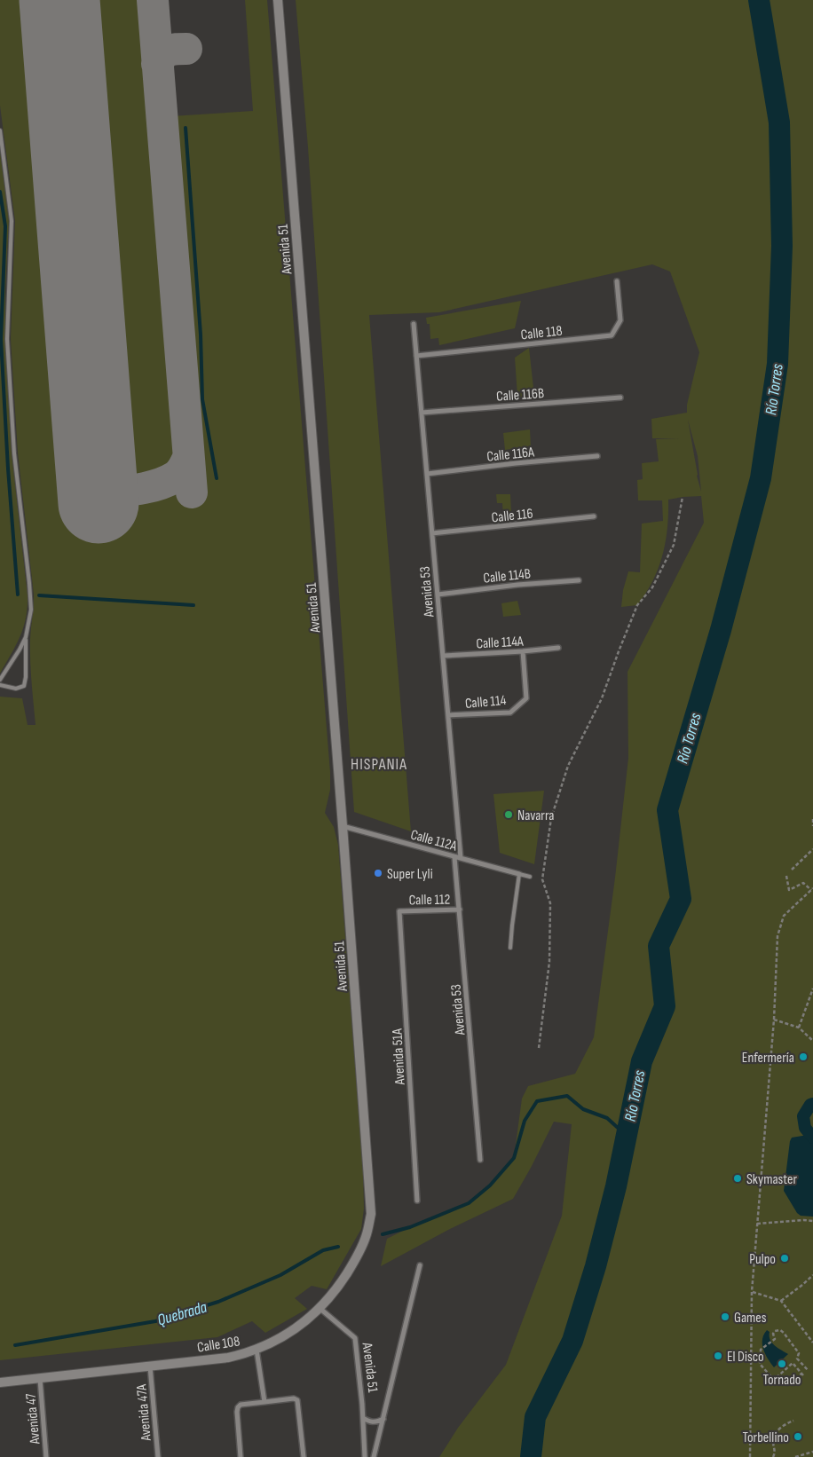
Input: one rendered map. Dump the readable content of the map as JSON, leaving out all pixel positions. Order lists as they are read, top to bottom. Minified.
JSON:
{"streets":{"main road":["Avenida 51","Calle 108"],"street":["Calle 118","Calle 116B","Calle 116A","Calle 116","Calle 114B","Avenida 53","Calle 114A","Calle 114","Calle 112A","Calle 112","Avenida 51A","Avenida 47A","Avenida 47"]},"crossings":[["Avenida 51","Calle 112A"],["Avenida 51","Calle 108"],["Calle 118","Avenida 53"],["Calle 116B","Avenida 53"],["Calle 116A","Avenida 53"],["Calle 116","Avenida 53"],["Calle 114B","Avenida 53"],["Avenida 53","Calle 114A"],["Avenida 53","Calle 114"],["Avenida 53","Calle 112A"],["Avenida 53","Calle 112"],["Calle 114A","Calle 114"],["Calle 112","Avenida 51A"],["Calle 108","Avenida 47A"],["Calle 108","Avenida 47"]],"districts":["HISPANIA"],"water":["Río Torres","Quebrada"],"places":["Navarra","Super Lyli","Enfermería","Skymaster","Pulpo","Games","El Disco","Tornado","Torbellino"]}
